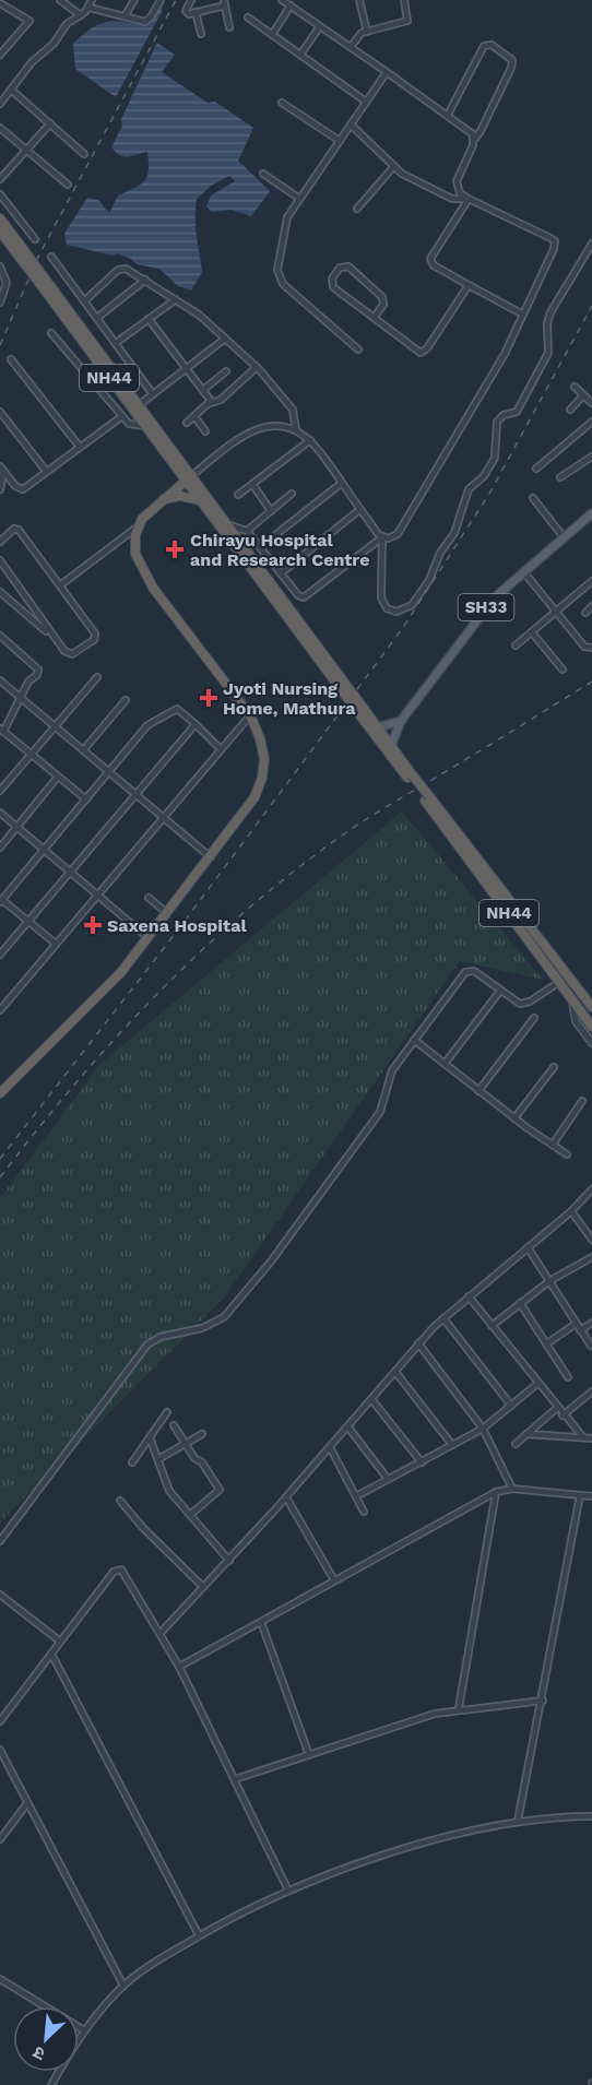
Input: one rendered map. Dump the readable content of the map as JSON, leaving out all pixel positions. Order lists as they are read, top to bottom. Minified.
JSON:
{"streets":{"highway":["NH44"],"main road":["SH33"]},"crossings":[["NH44","SH33"]],"places":{"health":["Chirayu Hospital and Research Centre","Jyoti Nursing Home, Mathura","Saxena Hospital"]},"north":"bottom left"}
